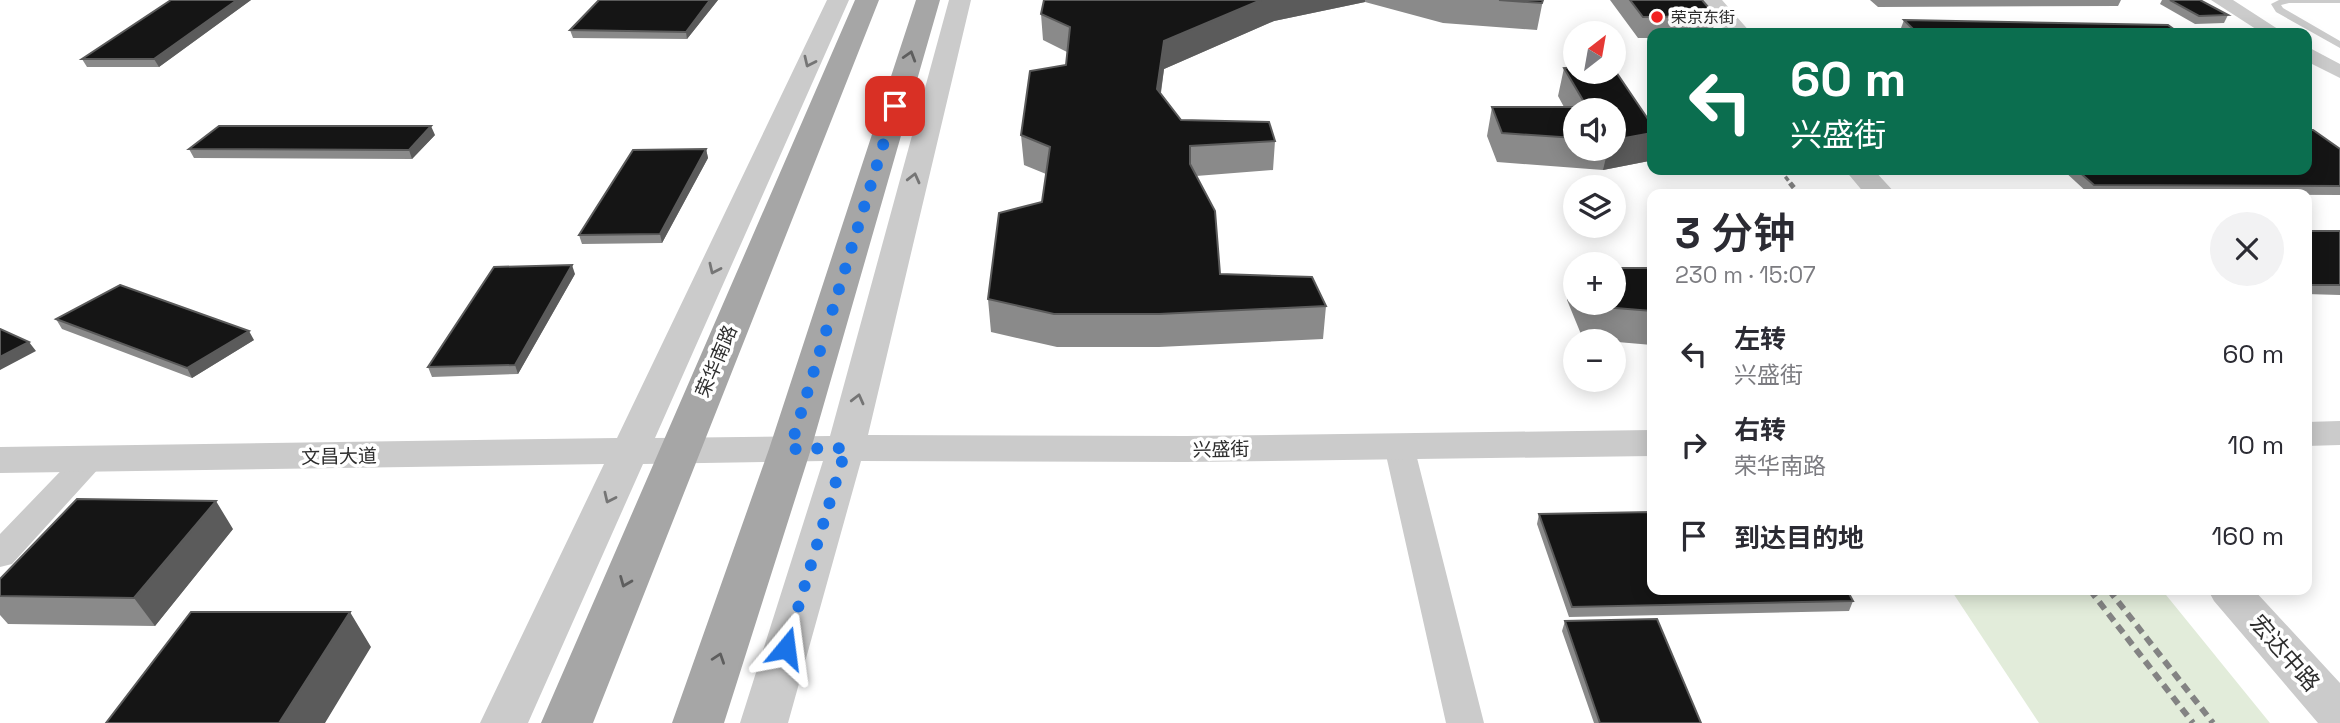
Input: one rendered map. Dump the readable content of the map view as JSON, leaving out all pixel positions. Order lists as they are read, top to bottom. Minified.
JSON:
{"streets":{"main road":["荣华南路"],"street":["兴盛街","文昌大道","宏达中路"]},"crossings":[["荣华南路","兴盛街"],["荣华南路","文昌大道"],["兴盛街","文昌大道"]],"places":["荣京东街"],"north":"top right","page":{"map_buttons":["+","−"],"turn":["60 m","兴盛街"],"heading":["3 分钟","230 m · 15:07"],"list":[{"name":"左转","note":"兴盛街","value":"60 m"},{"name":"右转","note":"荣华南路","value":"10 m"},{"name":"到达目的地","value":"160 m"}]}}
